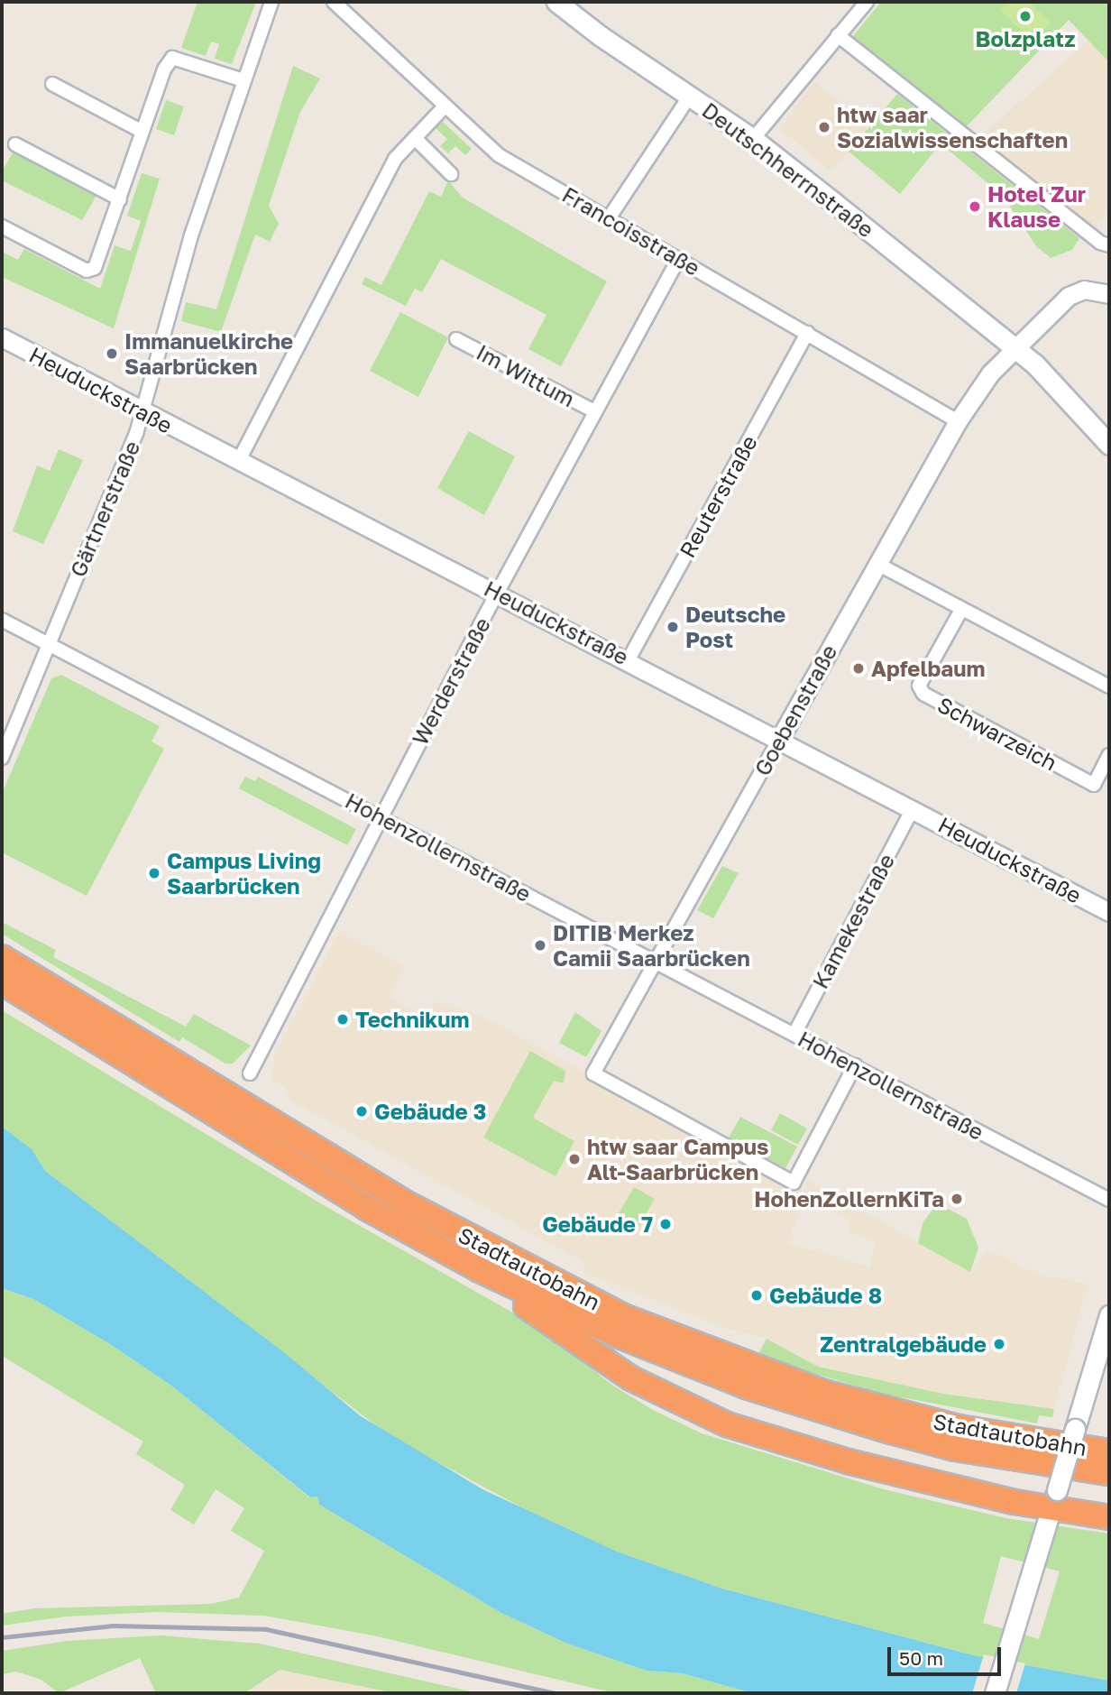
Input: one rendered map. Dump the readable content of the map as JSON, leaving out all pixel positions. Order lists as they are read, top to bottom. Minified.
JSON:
{"streets":{"highway":["Stadtautobahn"],"main road":["Deutschherrnstraße"],"street":["Francoisstraße","Im Wittum","Heuduckstraße","Reuterstraße","Gärtnerstraße","Werderstraße","Goebenstraße","Schwarzeich","Hohenzollernstraße","Kamekestraße"]},"crossings":[["Deutschherrnstraße","Goebenstraße"],["Francoisstraße","Reuterstraße"],["Francoisstraße","Werderstraße"],["Francoisstraße","Goebenstraße"],["Im Wittum","Werderstraße"],["Heuduckstraße","Reuterstraße"],["Heuduckstraße","Gärtnerstraße"],["Heuduckstraße","Werderstraße"],["Heuduckstraße","Goebenstraße"],["Heuduckstraße","Kamekestraße"],["Gärtnerstraße","Hohenzollernstraße"],["Werderstraße","Hohenzollernstraße"],["Goebenstraße","Hohenzollernstraße"],["Hohenzollernstraße","Kamekestraße"]],"places":["Bolzplatz","htw saar Sozialwissenschaften","Hotel Zur Klause","Immanuelkirche Saarbrücken","Deutsche Post","Apfelbaum","Campus Living Saarbrücken","DITIB Merkez Camii Saarbrücken","Technikum","Gebäude 3","htw saar Campus Alt-Saarbrücken","HohenZollernKiTa","Gebäude 7","Gebäude 8","Zentralgebäude"],"scale_bar":"50 m"}
